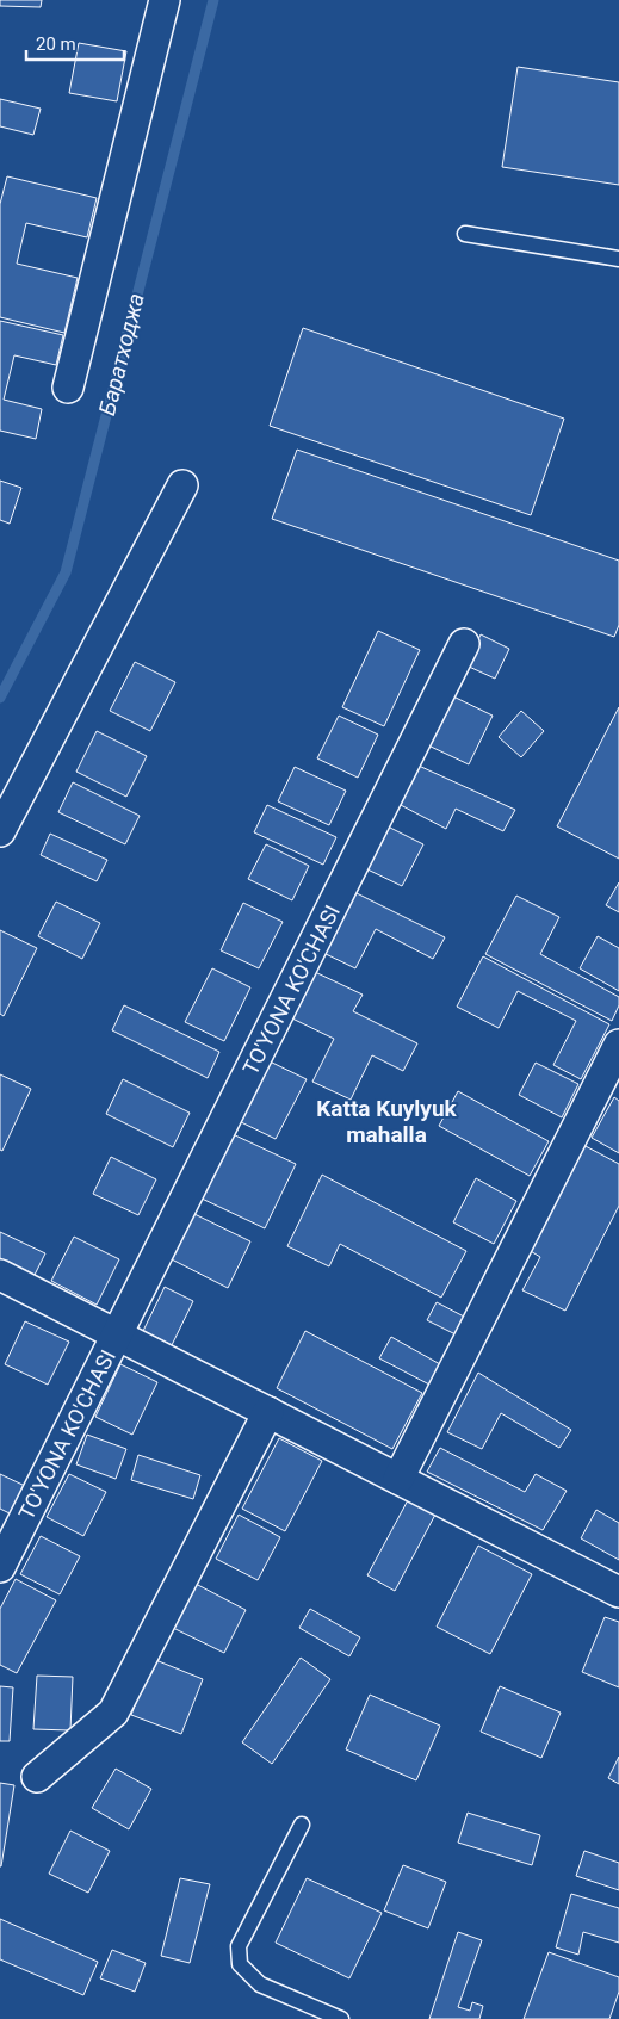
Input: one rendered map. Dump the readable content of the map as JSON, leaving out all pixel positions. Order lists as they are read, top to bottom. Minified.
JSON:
{"streets":{"street":["TO'YONA KO'CHASI"]},"districts":["Katta Kuylyuk mahalla"],"water":["Баратходжа"],"scale_bar":"20 m"}
